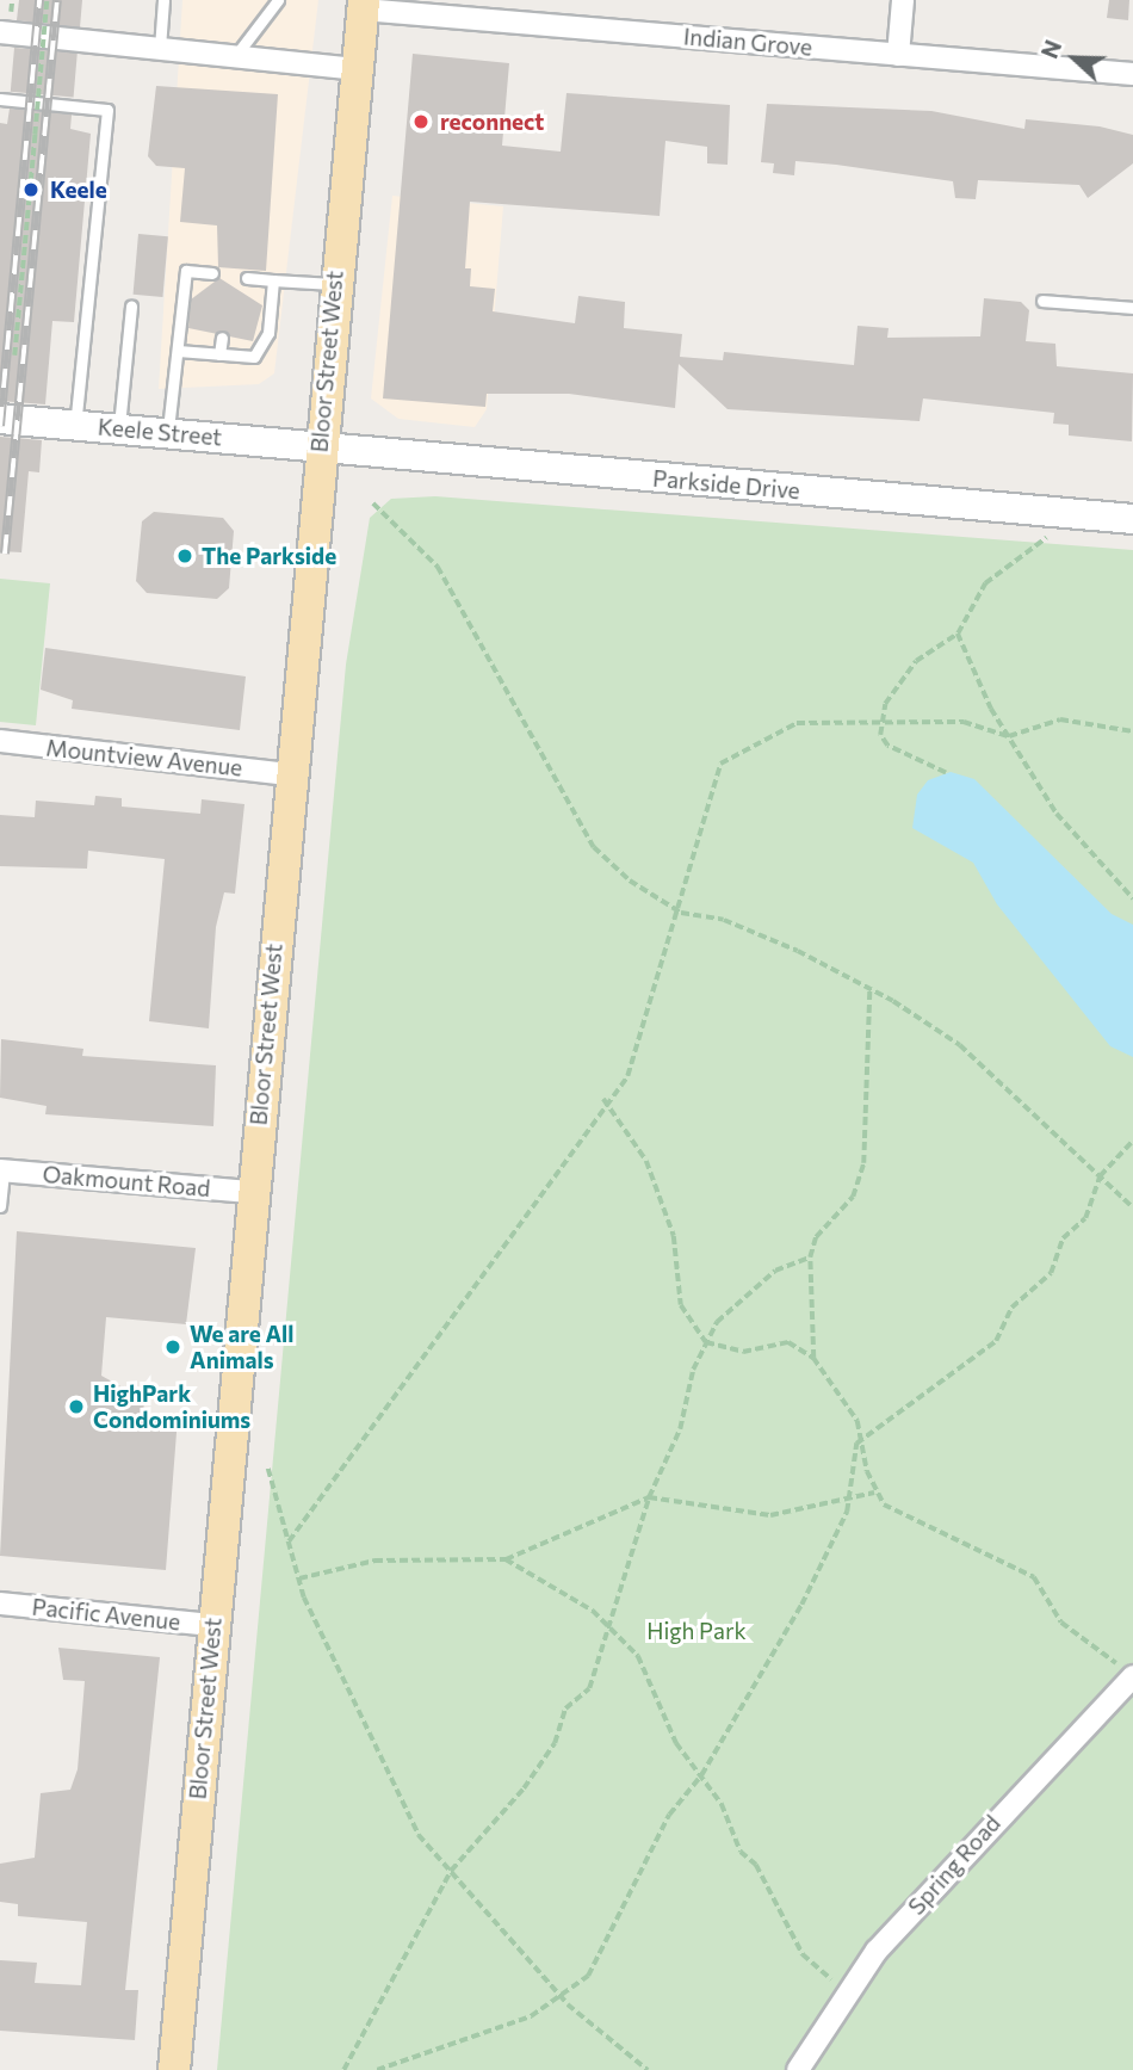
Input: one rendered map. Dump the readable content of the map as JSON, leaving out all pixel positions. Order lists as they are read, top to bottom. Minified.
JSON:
{"streets":{"main road":["Bloor Street West","Keele Street","Parkside Drive"],"street":["Indian Grove","Mountview Avenue","Oakmount Road","Pacific Avenue","Spring Road"]},"crossings":[["Indian Grove","Bloor Street West"],["Bloor Street West","Keele Street"],["Bloor Street West","Parkside Drive"],["Bloor Street West","Mountview Avenue"],["Bloor Street West","Oakmount Road"],["Bloor Street West","Pacific Avenue"],["Keele Street","Parkside Drive"]],"parks":["High Park"],"places":["reconnect","Keele","The Parkside","We are All Animals","HighPark Condominiums"],"north":"left"}
